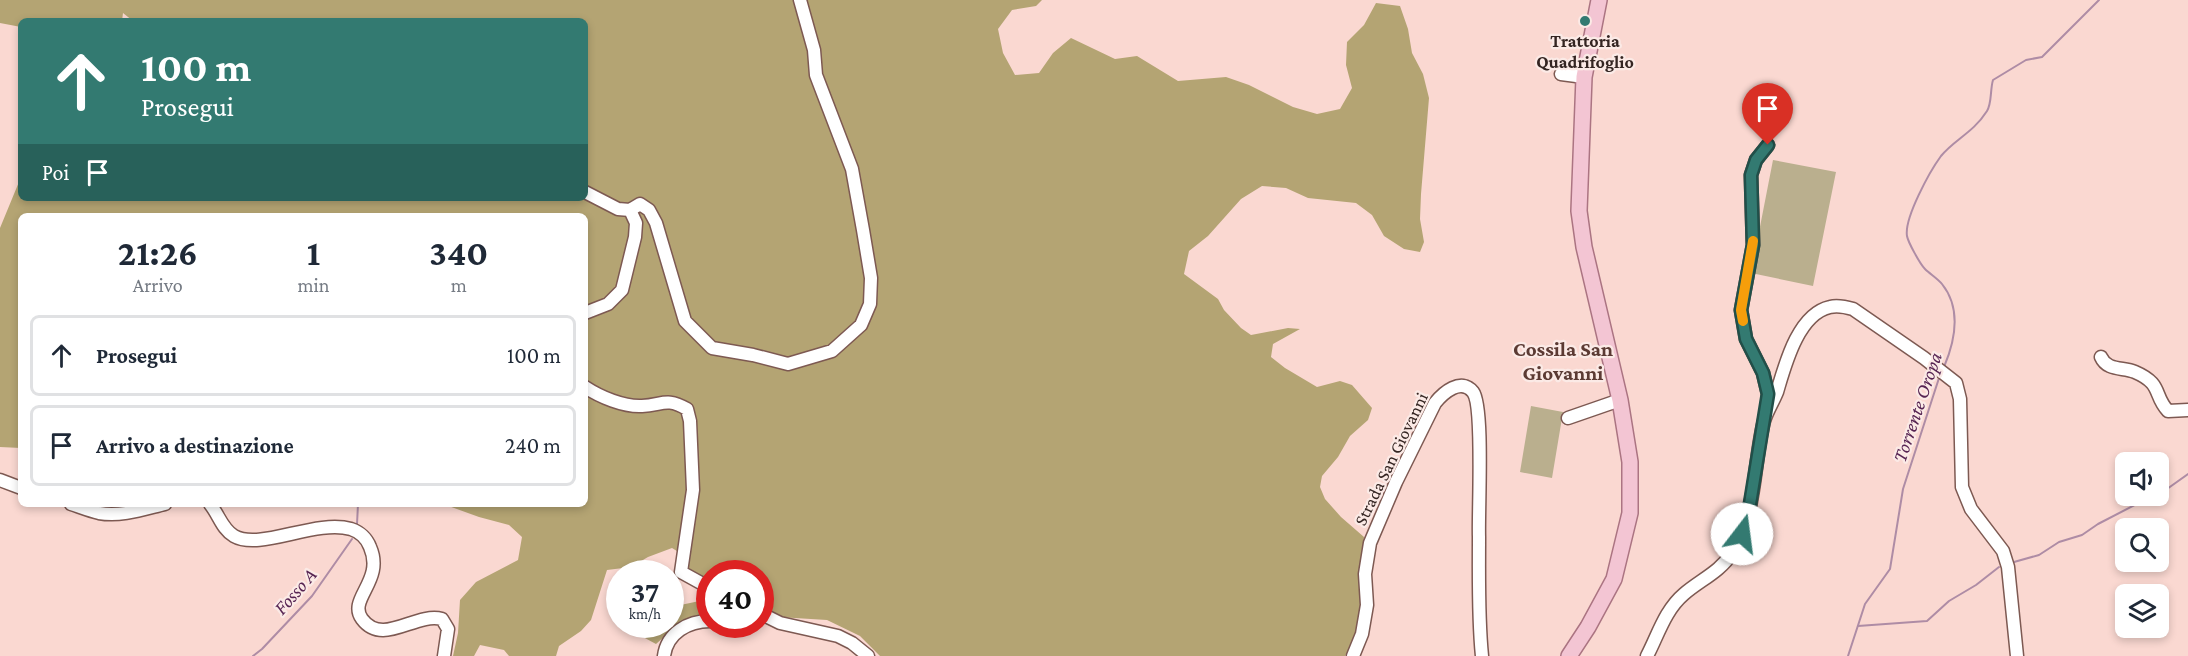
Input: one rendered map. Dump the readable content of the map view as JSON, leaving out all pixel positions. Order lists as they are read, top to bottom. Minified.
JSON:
{"streets":{"street":["Strada San Giovanni"]},"districts":["Cossila San Giovanni"],"water":["Torrente Oropa","Fosso A"],"places":["Trattoria Quadrifoglio"],"page":{"turn":["100 m","Prosegui"],"then":"Poi","eta":["21:26","Arrivo","1","min","340","m"],"list":[{"name":"Prosegui","value":"100 m"},{"name":"Arrivo a destinazione","value":"240 m"}],"speed":"37 km/h","limit":"40"}}
